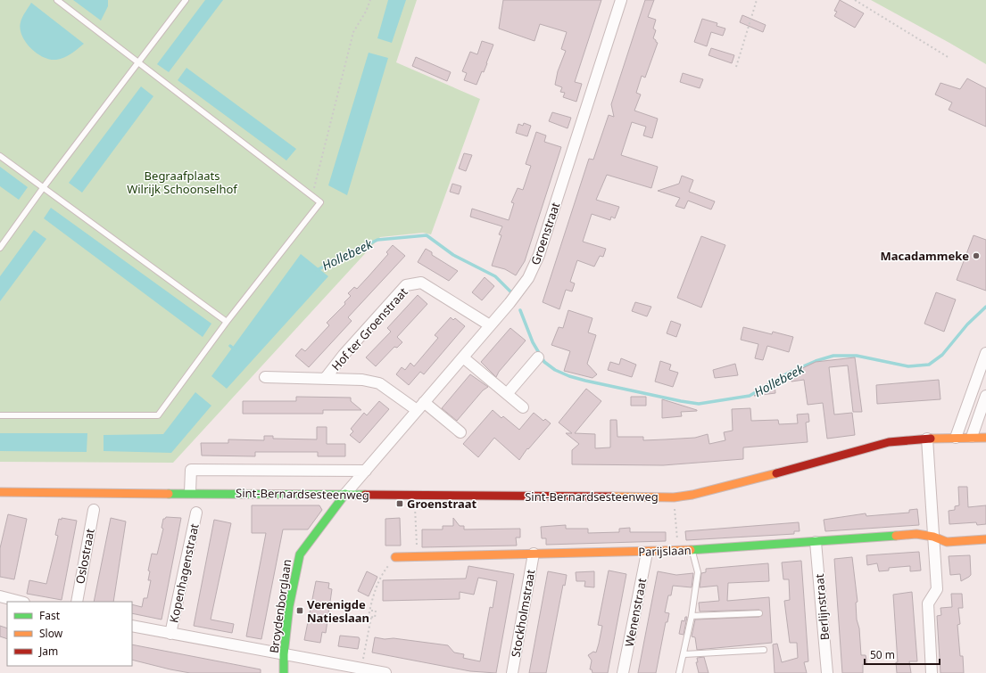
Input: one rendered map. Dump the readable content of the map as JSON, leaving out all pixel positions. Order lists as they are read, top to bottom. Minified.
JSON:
{"streets":{"main road":["Sint-Bernardsesteenweg","Parijslaan","Broydenborglaan"],"street":["Groenstraat","Hof ter Groenstraat","Oslostraat","Kopenhagenstraat","Berlijnstraat","Wenenstraat","Stockholmstraat"]},"crossings":[["Groenstraat","Hof ter Groenstraat"],["Groenstraat","Sint-Bernardsesteenweg"],["Groenstraat","Broydenborglaan"],["Sint-Bernardsesteenweg","Broydenborglaan"],["Parijslaan","Berlijnstraat"],["Parijslaan","Wenenstraat"],["Parijslaan","Stockholmstraat"]],"water":["Hollebeek"],"parks":["Begraafplaats Wilrijk Schoonselhof"],"places":{"other":["Macadammeke"],"transit":["Groenstraat","Verenigde Natieslaan"]},"legend":["Fast","Slow","Jam"],"scale_bar":"50 m"}
